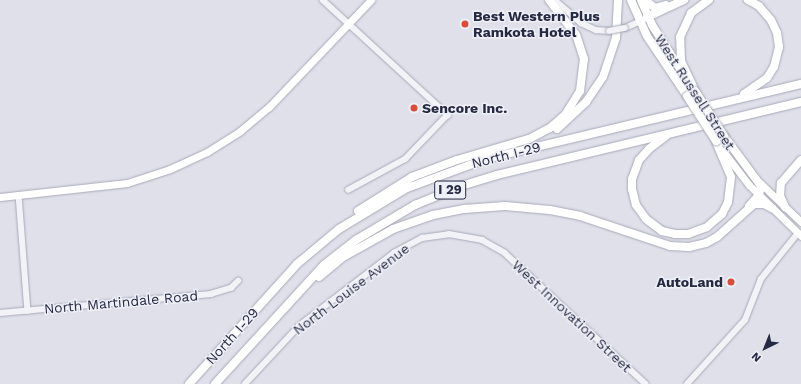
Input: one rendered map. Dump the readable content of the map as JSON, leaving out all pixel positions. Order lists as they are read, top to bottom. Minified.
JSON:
{"streets":{"highway":["West Russell Street","North I-29","I 29"],"street":["North Louise Avenue","North Martindale Road","West Innovation Street"]},"crossings":[["West Russell Street","North I-29"],["North Louise Avenue","West Innovation Street"]],"places":["Best Western Plus Ramkota Hotel","Sencore Inc.","AutoLand"],"north":"bottom left"}
